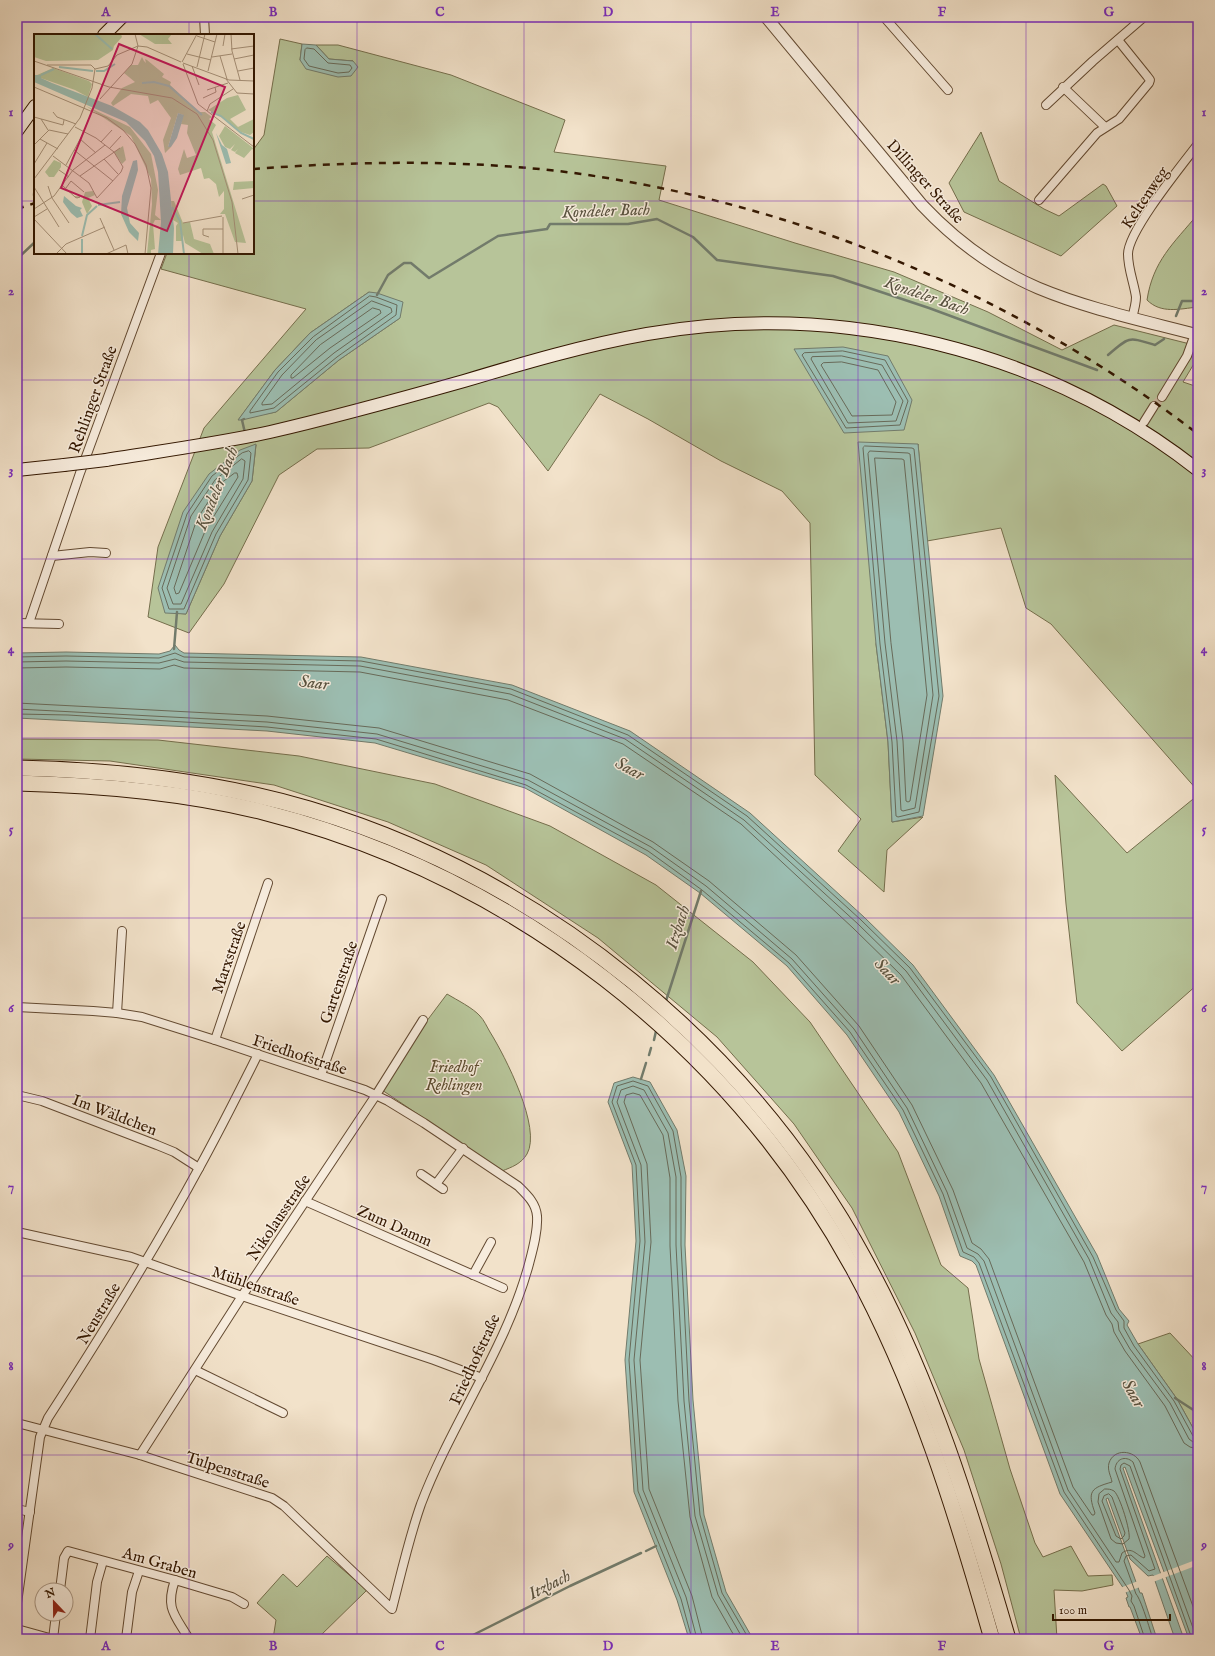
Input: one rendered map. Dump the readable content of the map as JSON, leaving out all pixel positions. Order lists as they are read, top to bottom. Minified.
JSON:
{"streets":{"street":["Dillinger Straße","Keltenweg","Rehlinger Straße","Marxstraße","Gartenstraße","Friedhofstraße","Im Wäldchen","Nikolausstraße","Zum Damm","Mühlenstraße","Neustraße","Tulpenstraße","Am Graben"]},"crossings":[["Dillinger Straße","Keltenweg"],["Marxstraße","Friedhofstraße"],["Gartenstraße","Friedhofstraße"],["Friedhofstraße","Nikolausstraße"],["Friedhofstraße","Mühlenstraße"],["Friedhofstraße","Neustraße"],["Friedhofstraße","Tulpenstraße"],["Im Wäldchen","Neustraße"],["Nikolausstraße","Zum Damm"],["Nikolausstraße","Mühlenstraße"],["Nikolausstraße","Tulpenstraße"],["Mühlenstraße","Neustraße"],["Neustraße","Tulpenstraße"]],"water":["Kondeler Bach","Saar","Itzbach"],"parks":["Friedhof Rehlingen"],"scale_bar":"100 m","north":"top","grid":{"columns":["A","B","C","D","E","F","G"],"rows":["1","2","3","4","5","6","7","8","9"]}}
